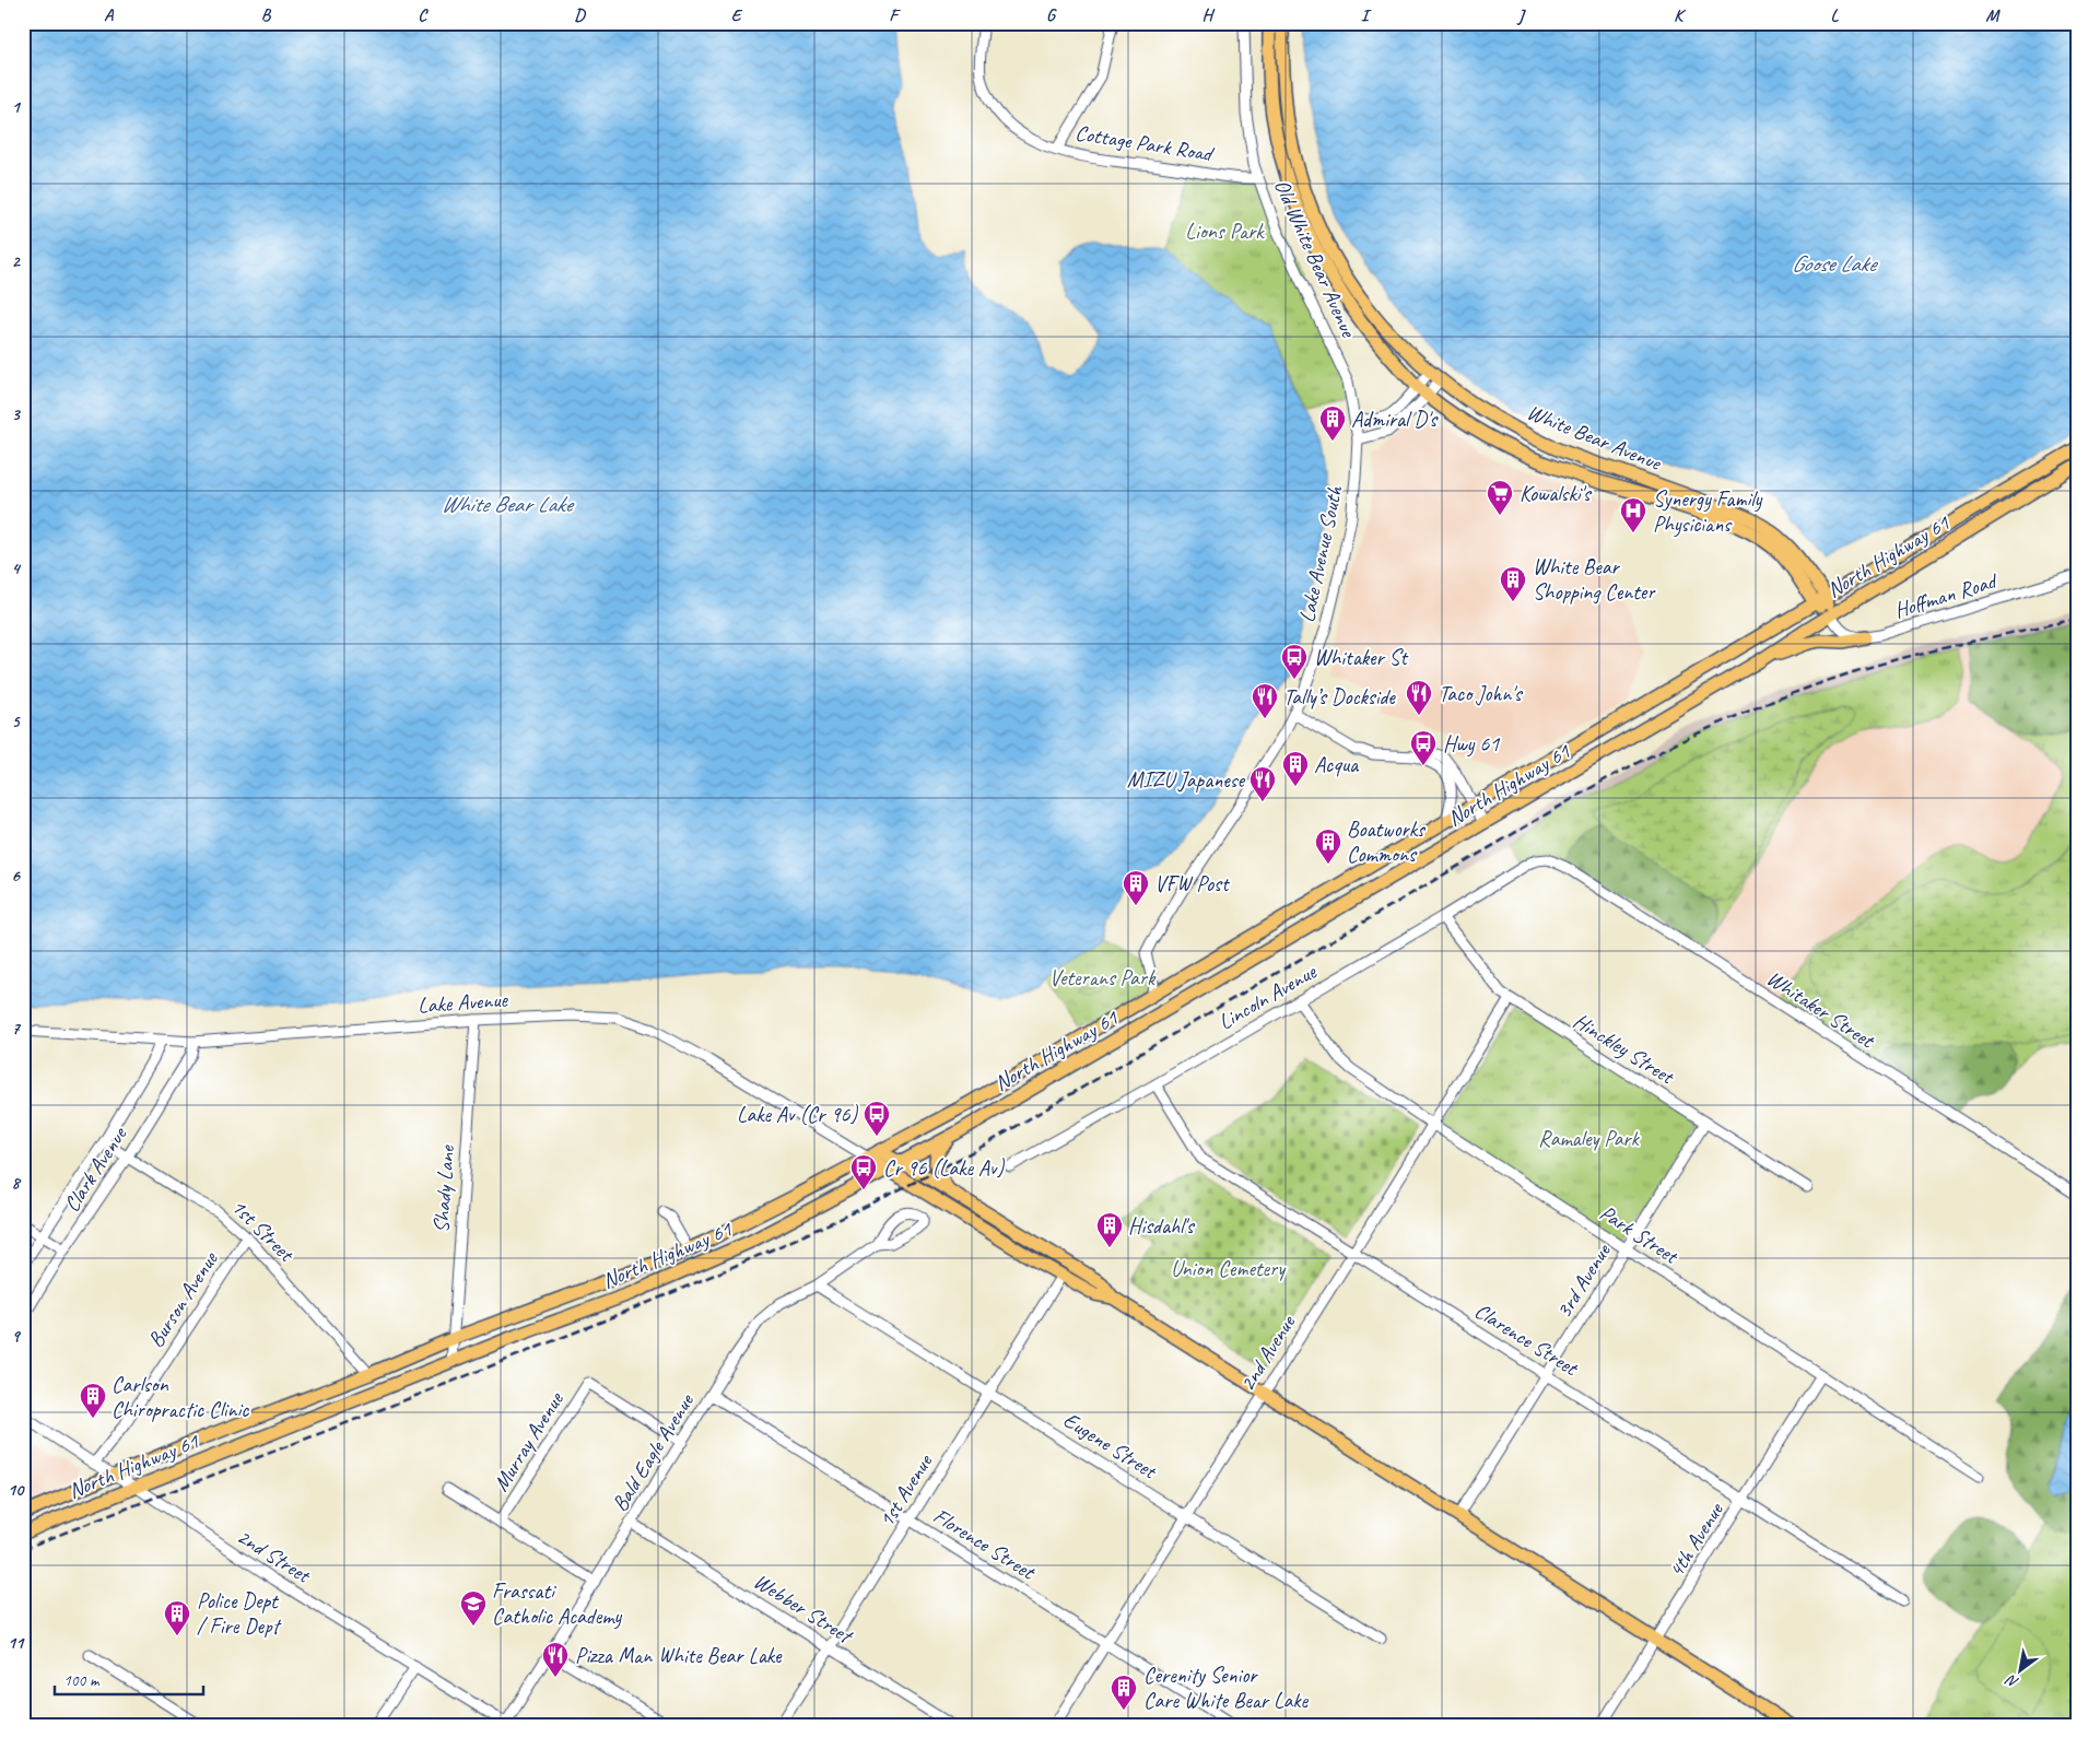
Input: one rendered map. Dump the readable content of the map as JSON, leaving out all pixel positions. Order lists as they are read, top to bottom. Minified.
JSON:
{"streets":{"main road":["White Bear Avenue","North Highway 61"],"street":["Cottage Park Road","Old White Bear Avenue","Lake Avenue South","Hoffman Road","Lincoln Avenue","Lake Avenue","Whitaker Street","Hinckley Street","Clark Avenue","Shady Lane","1st Street","Park Street","3rd Avenue","Burson Avenue","Clarence Street","2nd Avenue","Murray Avenue","Eugene Street","Bald Eagle Avenue","1st Avenue","4th Avenue","Florence Street","2nd Street","Webber Street"]},"crossings":[["Cottage Park Road","Old White Bear Avenue"],["Old White Bear Avenue","Lake Avenue South"],["White Bear Avenue","North Highway 61"],["Lake Avenue South","North Highway 61"],["North Highway 61","Lake Avenue"],["North Highway 61","Shady Lane"],["North Highway 61","1st Street"],["North Highway 61","2nd Street"],["Lincoln Avenue","Whitaker Street"],["Lincoln Avenue","Hinckley Street"],["Lincoln Avenue","Park Street"],["Lincoln Avenue","Clarence Street"],["Lake Avenue","Clark Avenue"],["Lake Avenue","Shady Lane"],["Hinckley Street","3rd Avenue"],["Hinckley Street","2nd Avenue"],["Clark Avenue","1st Street"],["1st Street","Burson Avenue"],["Park Street","3rd Avenue"],["Park Street","2nd Avenue"],["Park Street","4th Avenue"],["3rd Avenue","Clarence Street"],["Burson Avenue","2nd Street"],["Clarence Street","2nd Avenue"],["Clarence Street","4th Avenue"],["2nd Avenue","Eugene Street"],["2nd Avenue","Florence Street"],["Murray Avenue","Bald Eagle Avenue"],["Eugene Street","Bald Eagle Avenue"],["Eugene Street","1st Avenue"],["Bald Eagle Avenue","Florence Street"],["Bald Eagle Avenue","2nd Street"],["Bald Eagle Avenue","Webber Street"],["1st Avenue","Florence Street"],["1st Avenue","Webber Street"]],"water":["Goose Lake","White Bear Lake"],"parks":["Lions Park","Veterans Park","Ramaley Park","Union Cemetery"],"places":{"building":["Admiral D's","White Bear Shopping Center","Acqua","Boatworks Commons","VFW Post","Hisdahl's","Carlson Chiropractic Clinic","Police Dept / Fire Dept","Cerenity Senior Care White Bear Lake"],"supermarket":["Kowalski's"],"hospital":["Synergy Family Physicians"],"bus stop":["Whitaker St","Hwy 61","Lake Av (Cr 96)","Cr 96 (Lake Av)"],"restaurant":["Taco John's","Tally’s Dockside","MIZU Japanese","Pizza Man White Bear Lake"],"school or university":["Frassati Catholic Academy"]},"scale_bar":"100 m","north":"bottom left","grid":{"columns":["A","B","C","D","E","F","G","H","I","J","K","L","M"],"rows":["1","2","3","4","5","6","7","8","9","10","11"]}}
